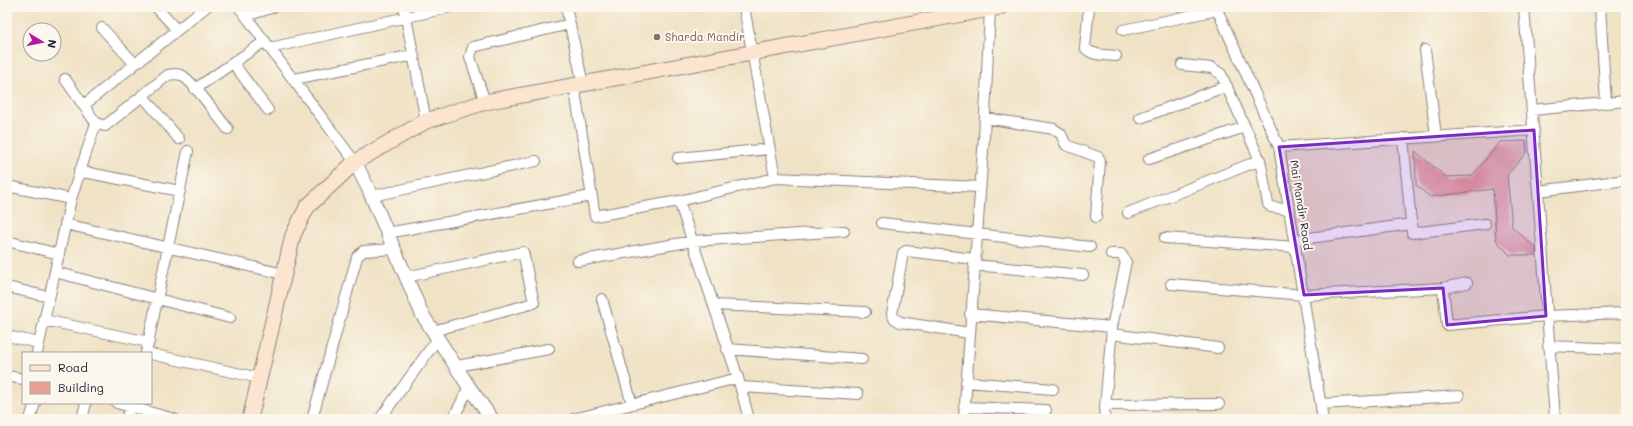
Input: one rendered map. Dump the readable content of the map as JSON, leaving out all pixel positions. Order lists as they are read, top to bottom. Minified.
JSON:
{"streets":{"street":["Mai Mandir Road"]},"places":["Sharda Mandir"],"legend":["Road","Building"],"north":"right"}
